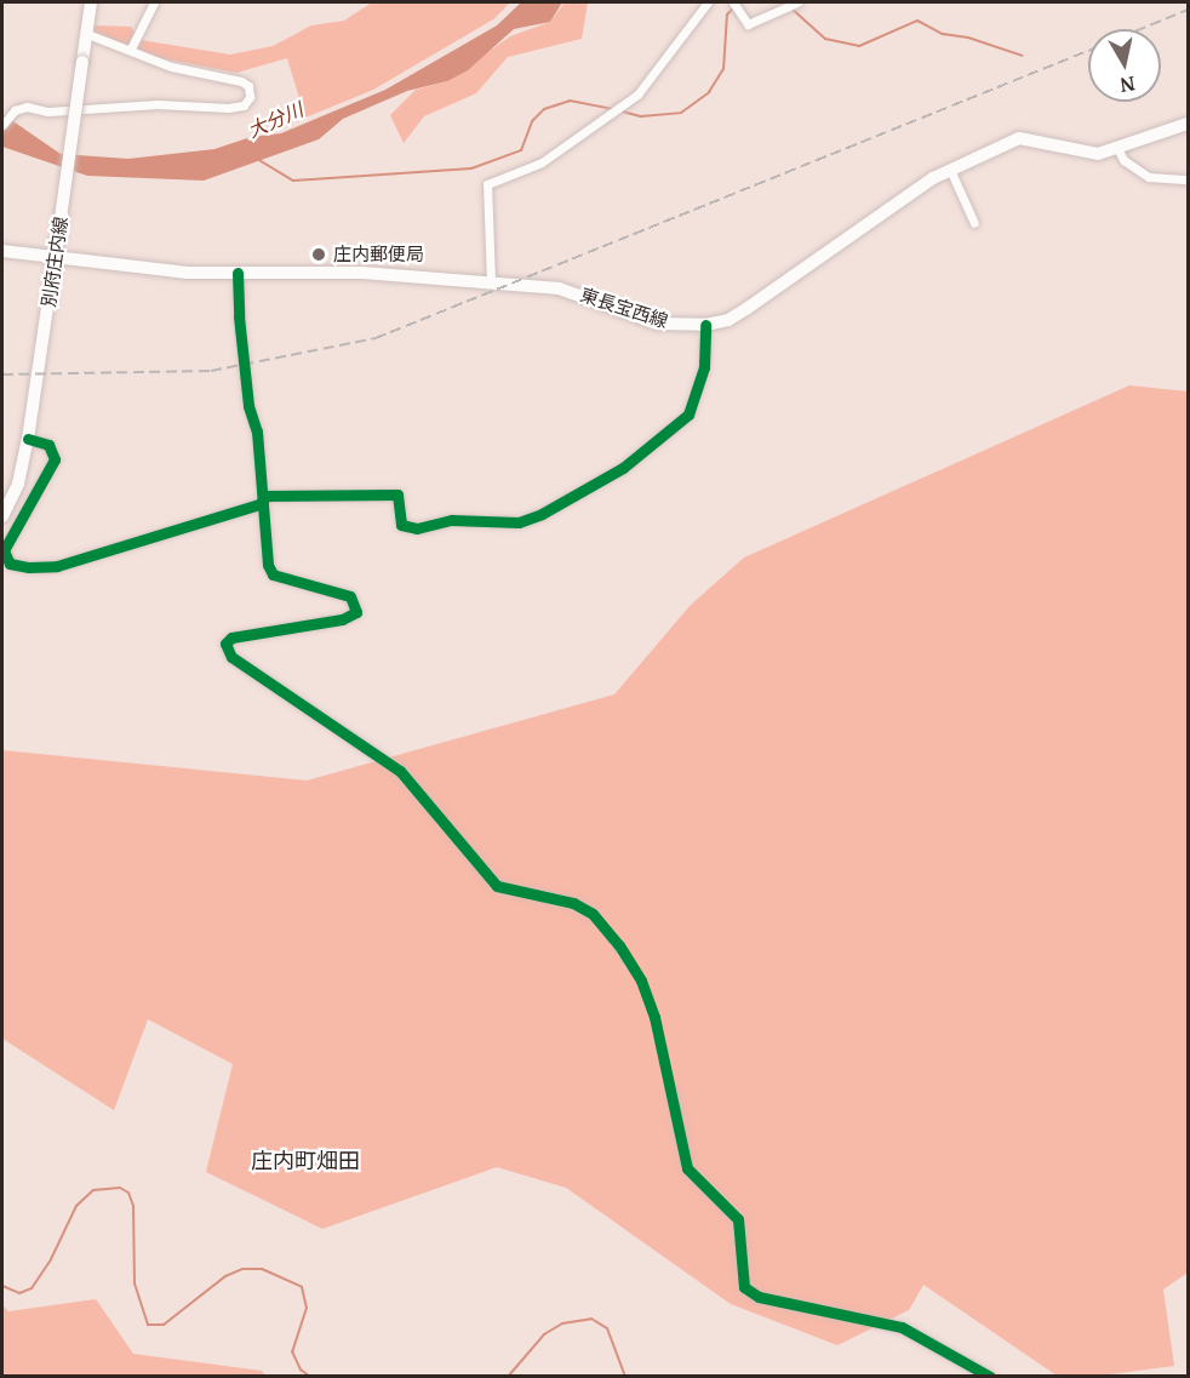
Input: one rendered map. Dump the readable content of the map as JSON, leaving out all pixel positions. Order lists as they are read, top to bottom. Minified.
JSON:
{"streets":{"main road":["別府庄内線","東長宝西線"]},"crossings":[["別府庄内線","東長宝西線"]],"districts":["庄内町畑田"],"water":["大分川"],"places":["庄内郵便局"],"north":"bottom"}
